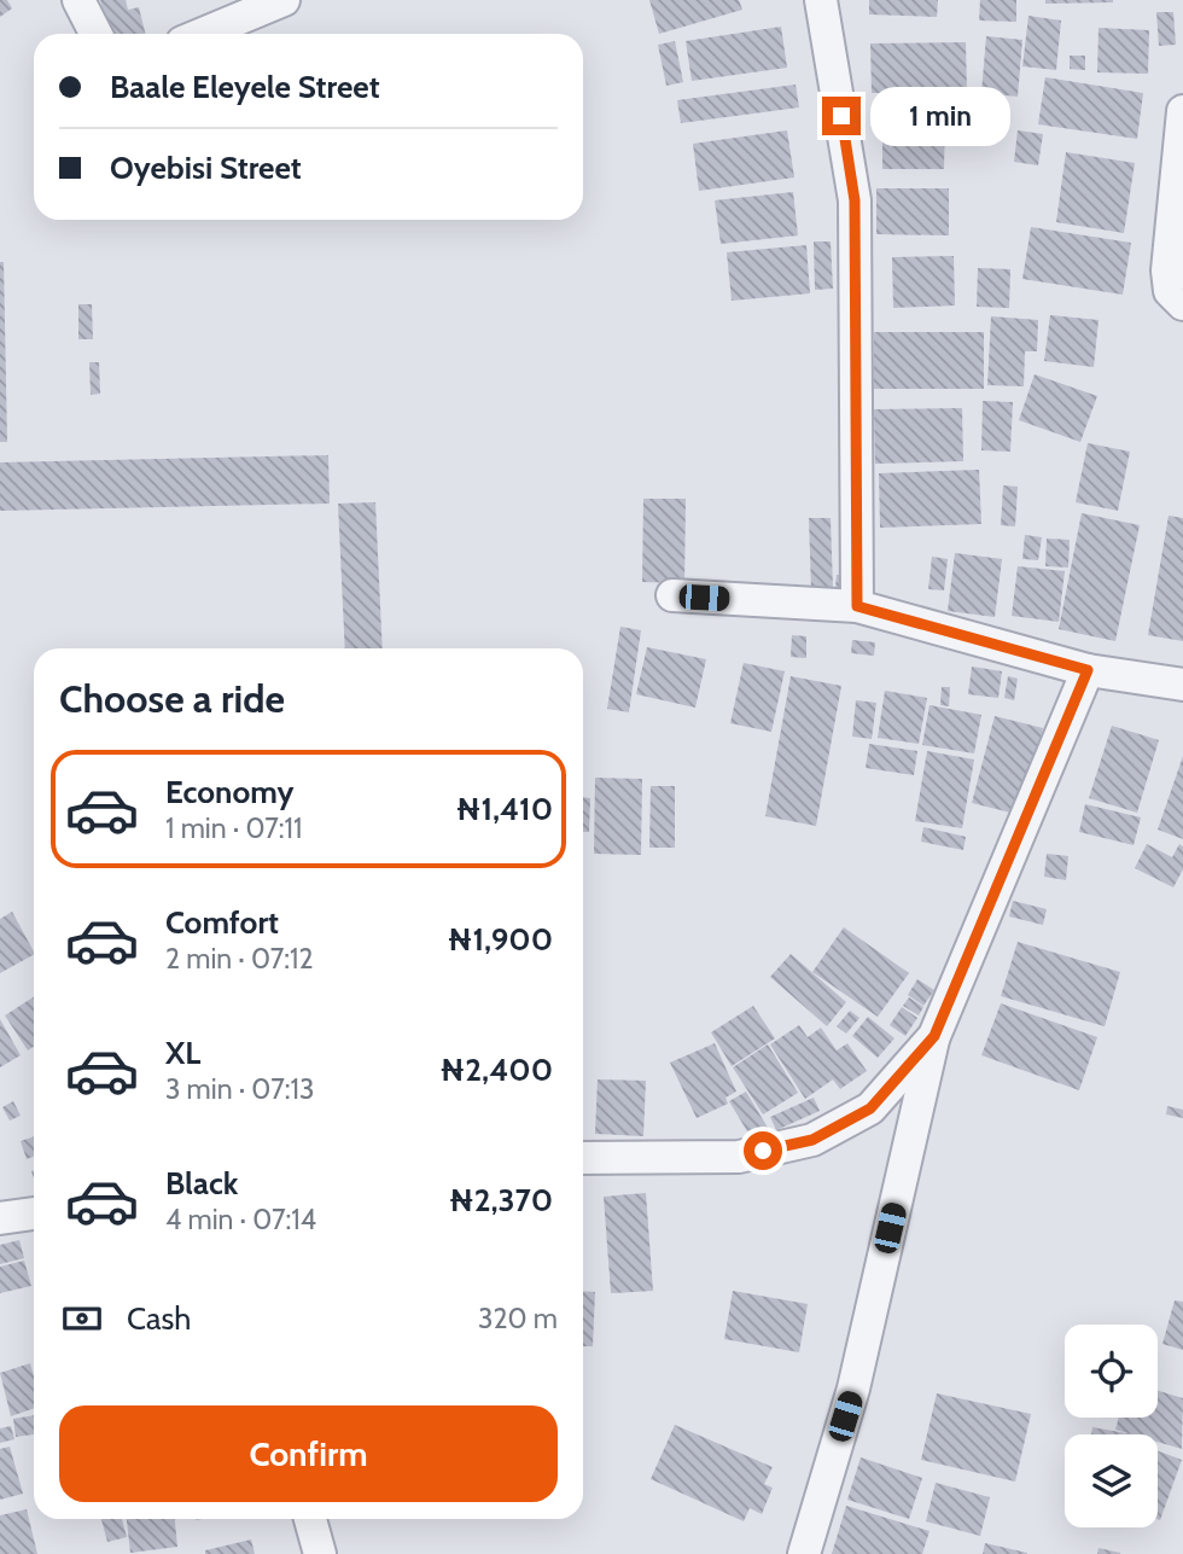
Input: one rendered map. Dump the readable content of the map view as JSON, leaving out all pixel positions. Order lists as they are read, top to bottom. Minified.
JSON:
{"page":{"banner":["Baale Eleyele Street","Oyebisi Street"],"bubble":"1 min","heading":"Choose a ride","list":[{"name":"Economy","note":"1 min · 07:11","value":"₦1,410"},{"name":"Comfort","note":"2 min · 07:12","value":"₦1,900"},{"name":"XL","note":"3 min · 07:13","value":"₦2,400"},{"name":"Black","note":"4 min · 07:14","value":"₦2,370"}],"pay":["Cash","320 m"],"buttons":"Confirm"}}
